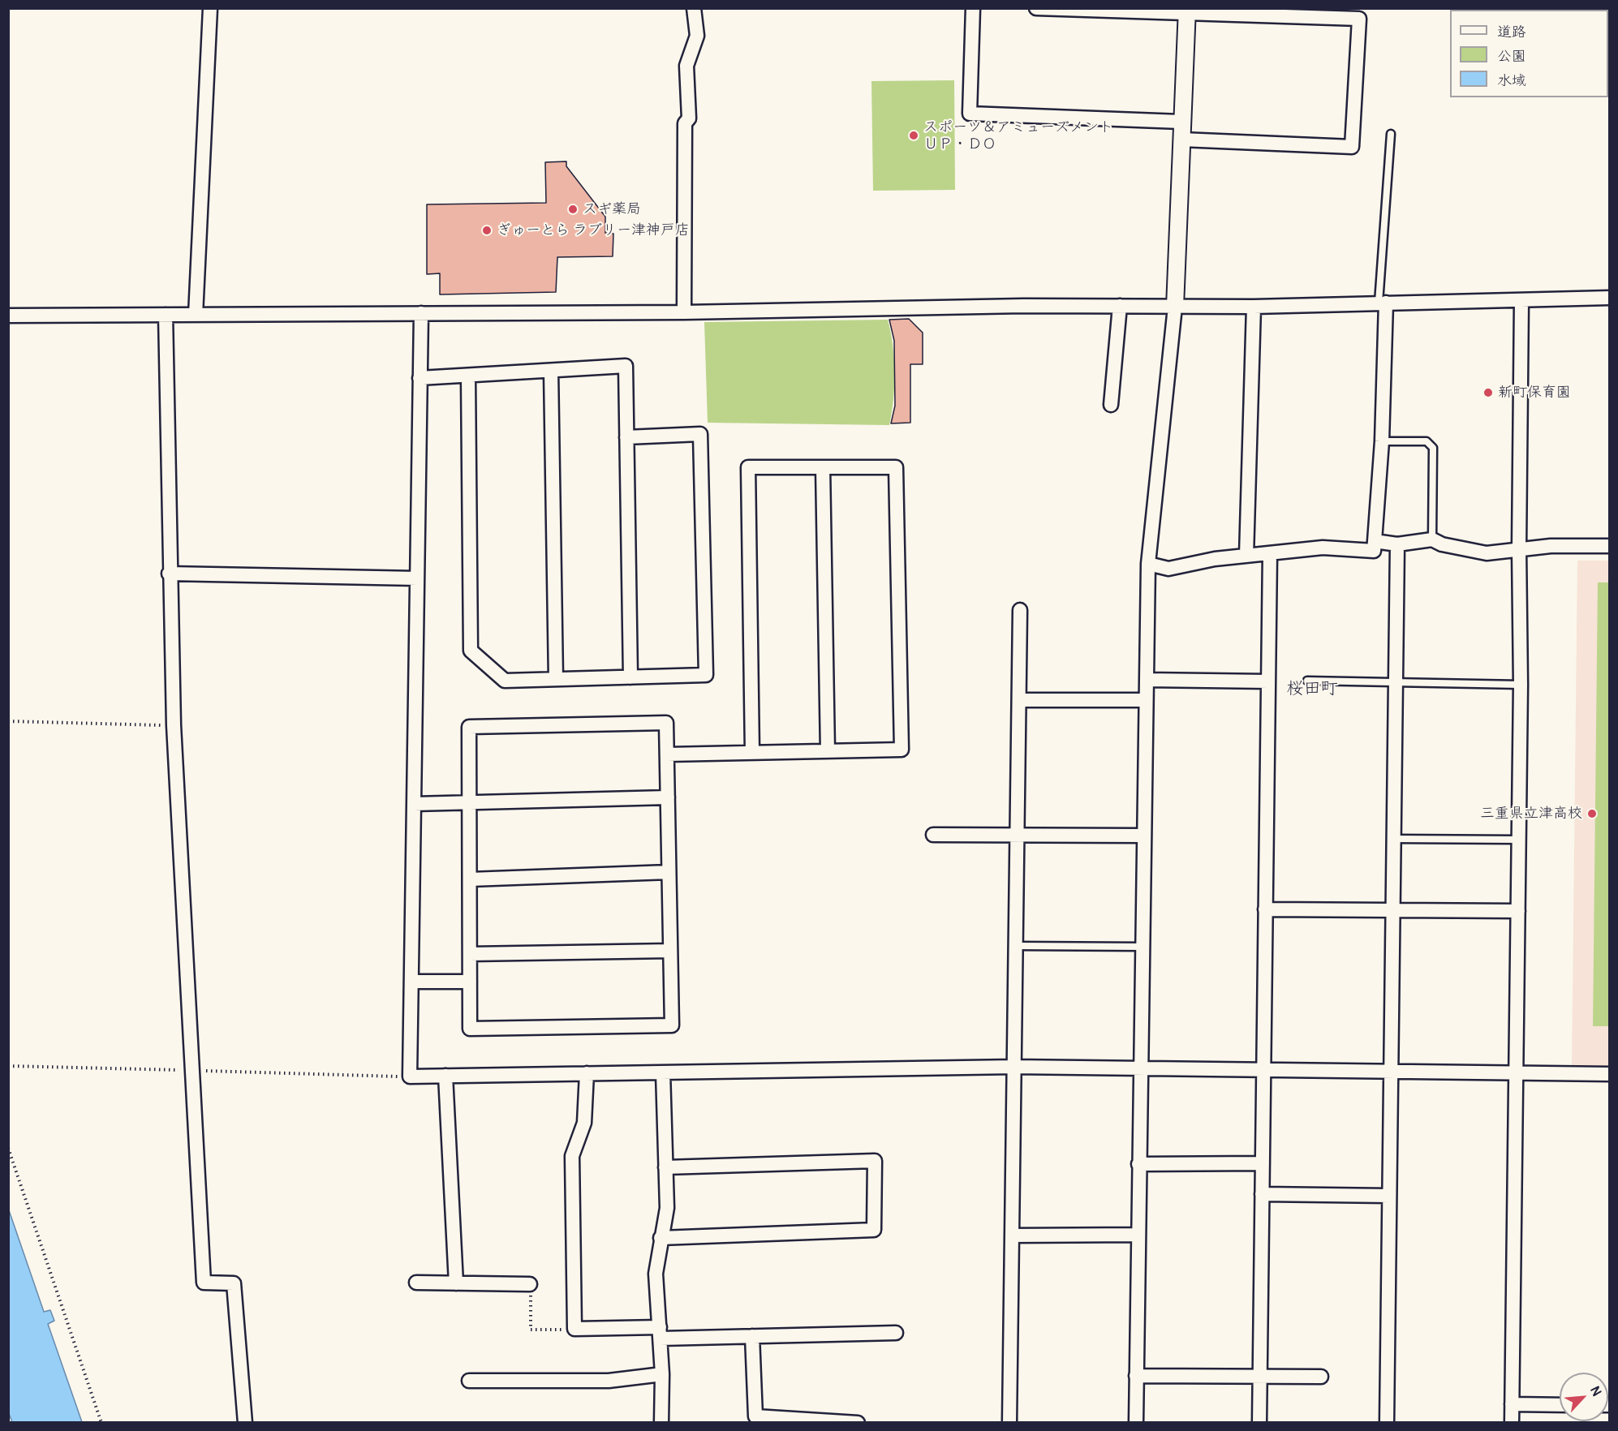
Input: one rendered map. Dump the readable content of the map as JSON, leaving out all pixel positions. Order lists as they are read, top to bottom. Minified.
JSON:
{"districts":["桜田町"],"places":["スポーツ＆アミューズメント ＵＰ・ＤＯ","スギ薬局","ぎゅーとら ラブリー津神戸店","新町保育園","三重県立津高校"],"legend":["道路","公園","水域"],"north":"top right"}
